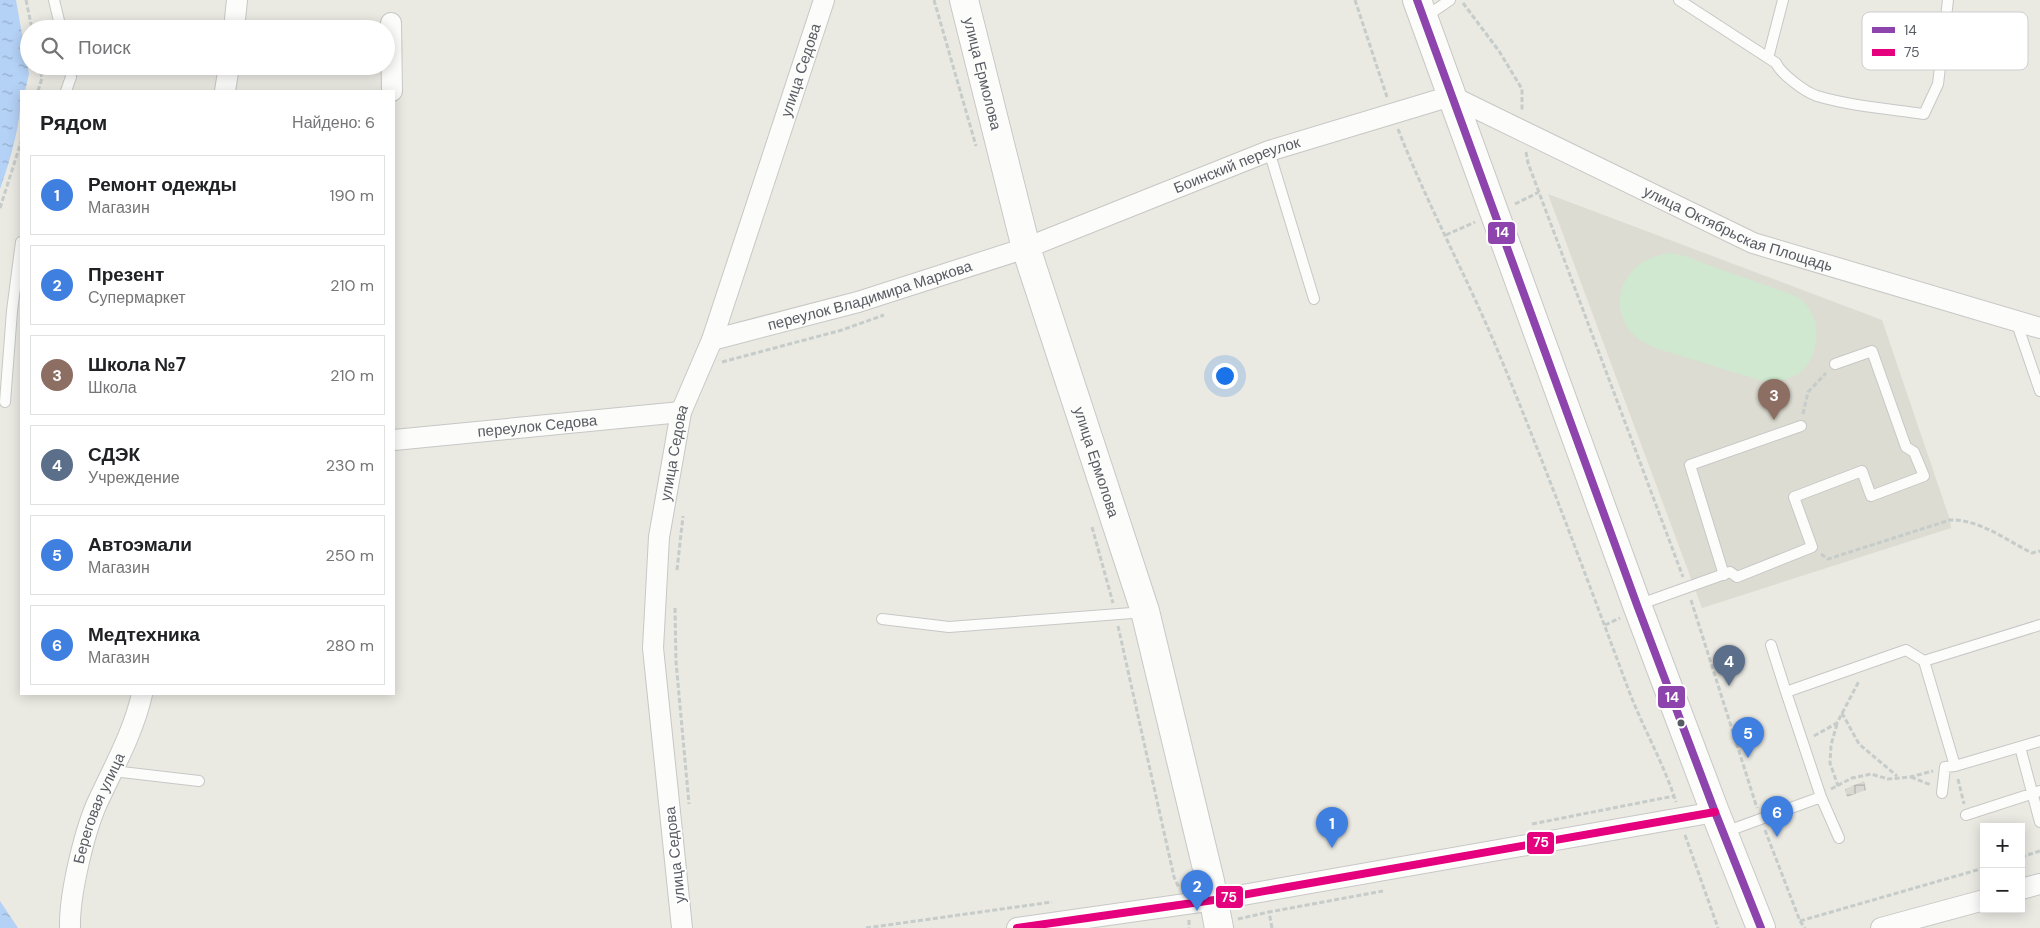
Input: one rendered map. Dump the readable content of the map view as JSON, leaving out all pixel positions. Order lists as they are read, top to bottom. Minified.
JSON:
{"streets":{"main road":["улица Ермолова"],"street":["улица Седова","Боинский переулок","улица Октябрьская Площадь","переулок Владимира Маркова","переулок Седова","Береговая улица"]},"crossings":[["улица Седова","переулок Владимира Маркова"],["улица Седова","переулок Седова"],["улица Ермолова","Боинский переулок"],["улица Ермолова","переулок Владимира Маркова"],["Боинский переулок","улица Октябрьская Площадь"],["Боинский переулок","переулок Владимира Маркова"]],"lines":["transit line 14","transit line 75"],"legend":["14","75"],"page":{"search":"Поиск","heading":["Рядом","Найдено: 6"],"list":[{"mark":"1","name":"Ремонт одежды","note":"Магазин","value":"190 m"},{"mark":"2","name":"Презент","note":"Супермаркет","value":"210 m"},{"mark":"3","name":"Школа №7","note":"Школа","value":"210 m"},{"mark":"4","name":"СДЭК","note":"Учреждение","value":"230 m"},{"mark":"5","name":"Автоэмали","note":"Магазин","value":"250 m"},{"mark":"6","name":"Медтехника","note":"Магазин","value":"280 m"}],"pins":["3","4","5","6","1","2"],"map_buttons":["+","−"]}}
